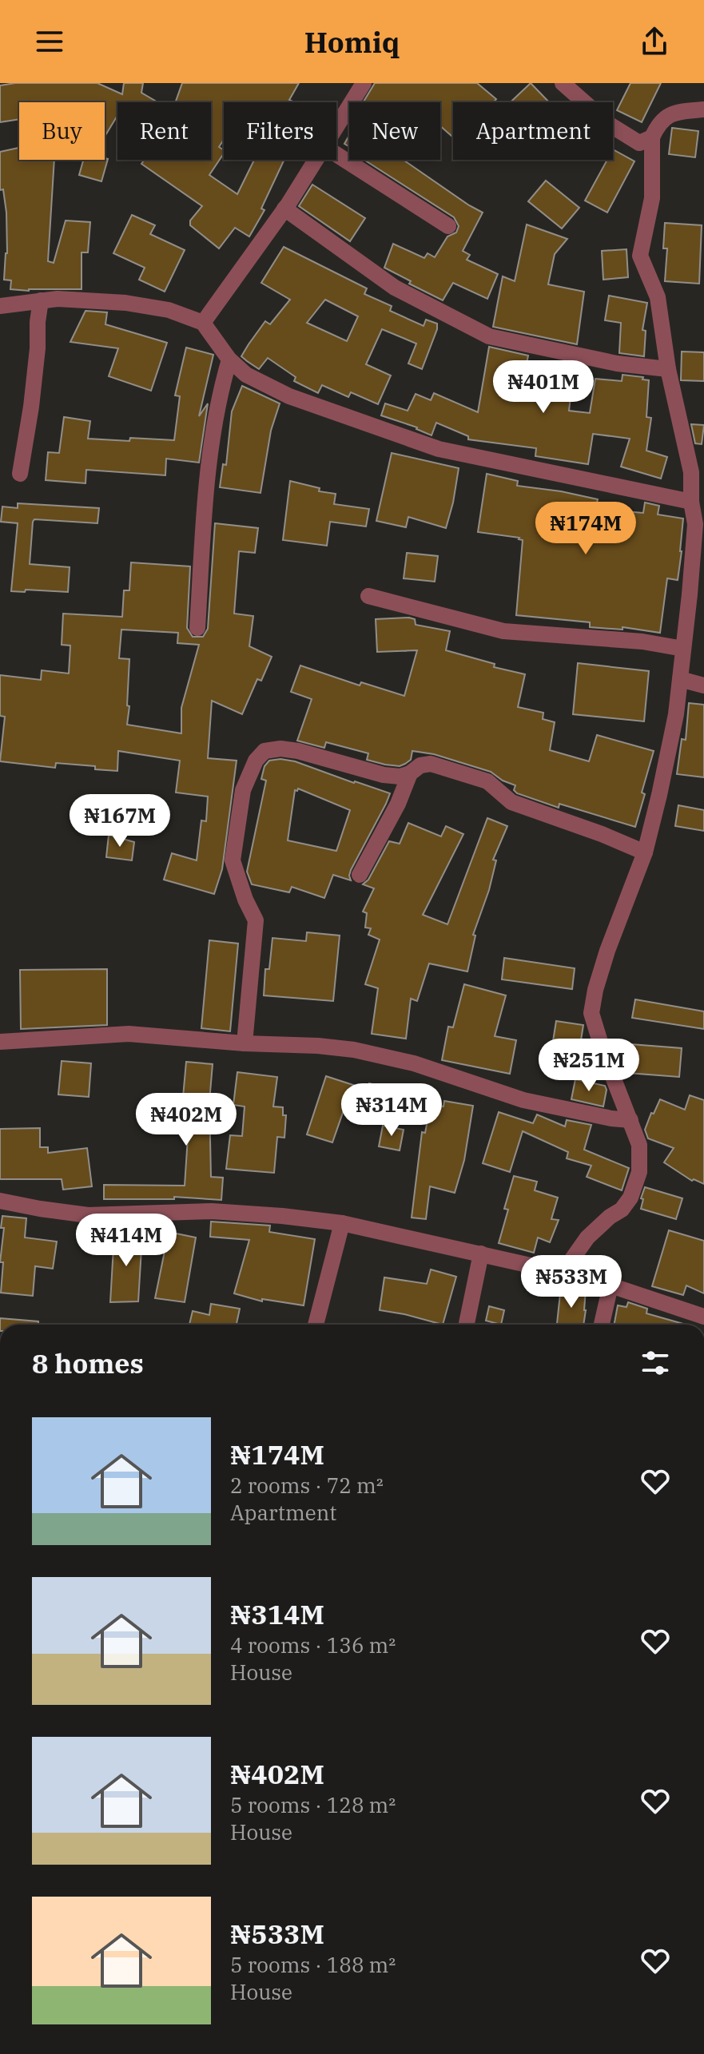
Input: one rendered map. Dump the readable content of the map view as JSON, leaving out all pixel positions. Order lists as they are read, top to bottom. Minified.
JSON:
{"page":{"header":"Homiq","chip":["Buy","Rent","Filters","New","Apartment"],"price":["₦401M","₦174M","₦167M","₦251M","₦314M","₦402M","₦414M","₦533M"],"heading":"8 homes","list":[{"name":"₦174M","note":"2 rooms · 72 m² · Apartment"},{"name":"₦314M","note":"4 rooms · 136 m² · House"},{"name":"₦402M","note":"5 rooms · 128 m² · House"},{"name":"₦533M","note":"5 rooms · 188 m² · House"}]}}
